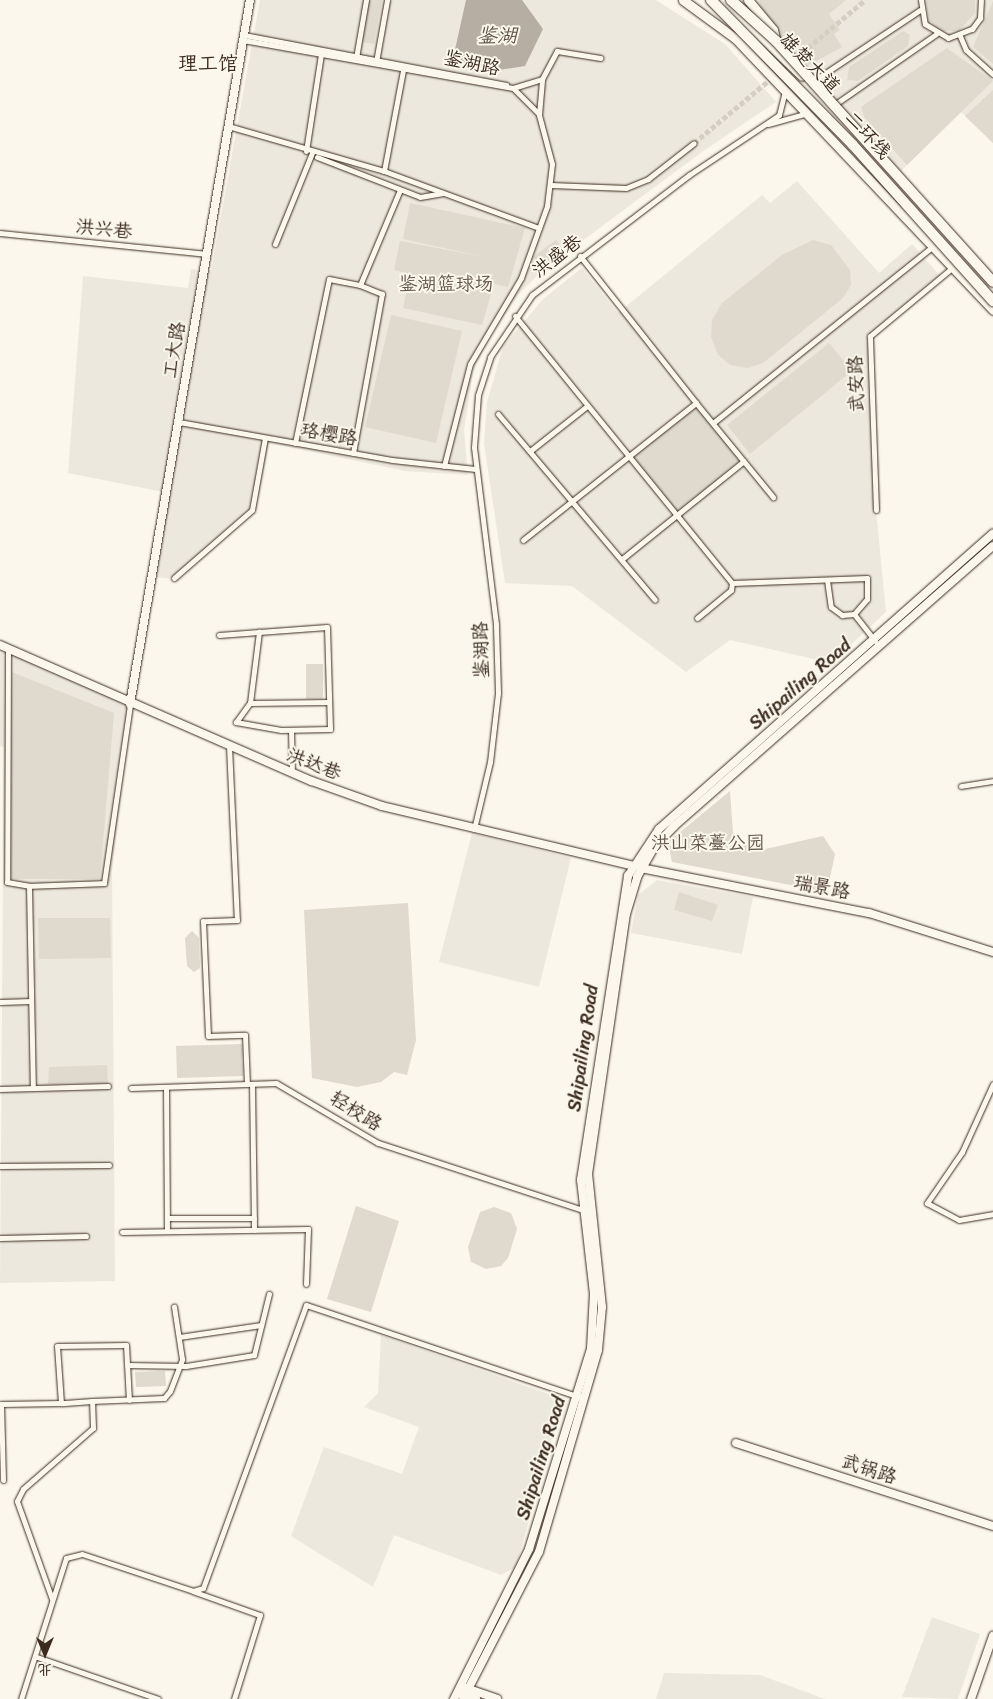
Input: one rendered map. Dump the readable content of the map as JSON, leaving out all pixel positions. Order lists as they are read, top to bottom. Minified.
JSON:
{"streets":{"highway":["二环线"],"main road":["雄楚大道"],"street":["鉴湖路","洪兴巷","洪盛巷","工大路","武安路","珞樱路","Shipailing Road","洪达巷","瑞景路","轻校路","武锅路"]},"crossings":[["鉴湖路","洪盛巷"],["鉴湖路","工大路"],["鉴湖路","珞樱路"],["鉴湖路","洪达巷"],["洪兴巷","工大路"],["洪盛巷","珞樱路"],["工大路","珞樱路"],["工大路","洪达巷"],["Shipailing Road","洪达巷"],["Shipailing Road","瑞景路"],["Shipailing Road","轻校路"],["洪达巷","瑞景路"]],"districts":["理工馆"],"water":["鉴湖"],"parks":["鉴湖篮球场","洪山菜薹公园"],"north":"bottom"}
